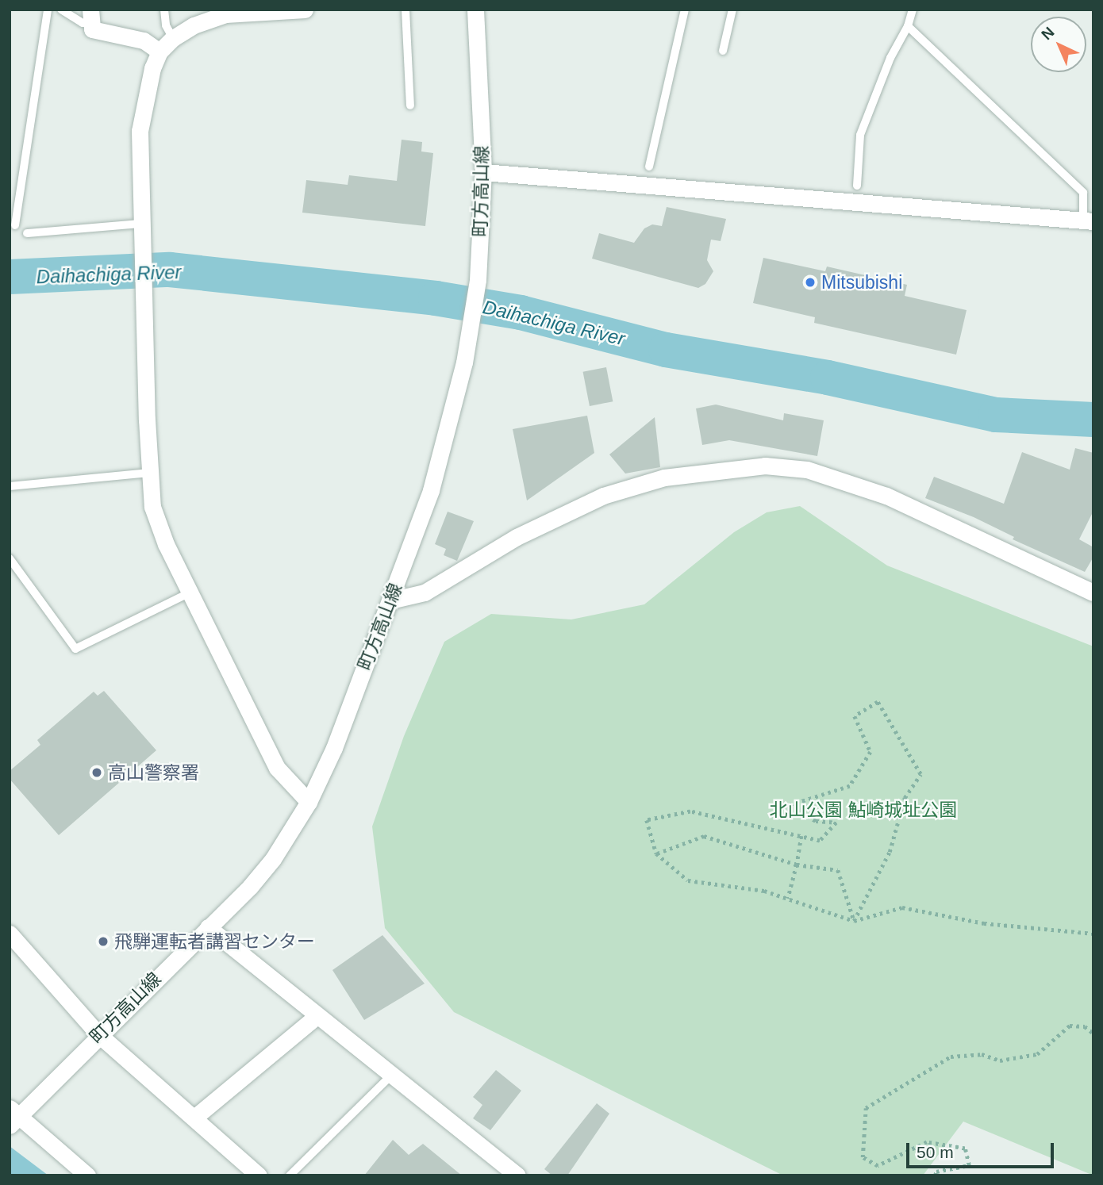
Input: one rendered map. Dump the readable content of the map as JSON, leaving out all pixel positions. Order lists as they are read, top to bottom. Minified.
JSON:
{"streets":{"street":["町方高山線"]},"water":["Daihachiga River"],"parks":["北山公園 鮎崎城址公園"],"places":["Mitsubishi","高山警察署","飛騨運転者講習センター"],"scale_bar":"50 m","north":"top left"}
